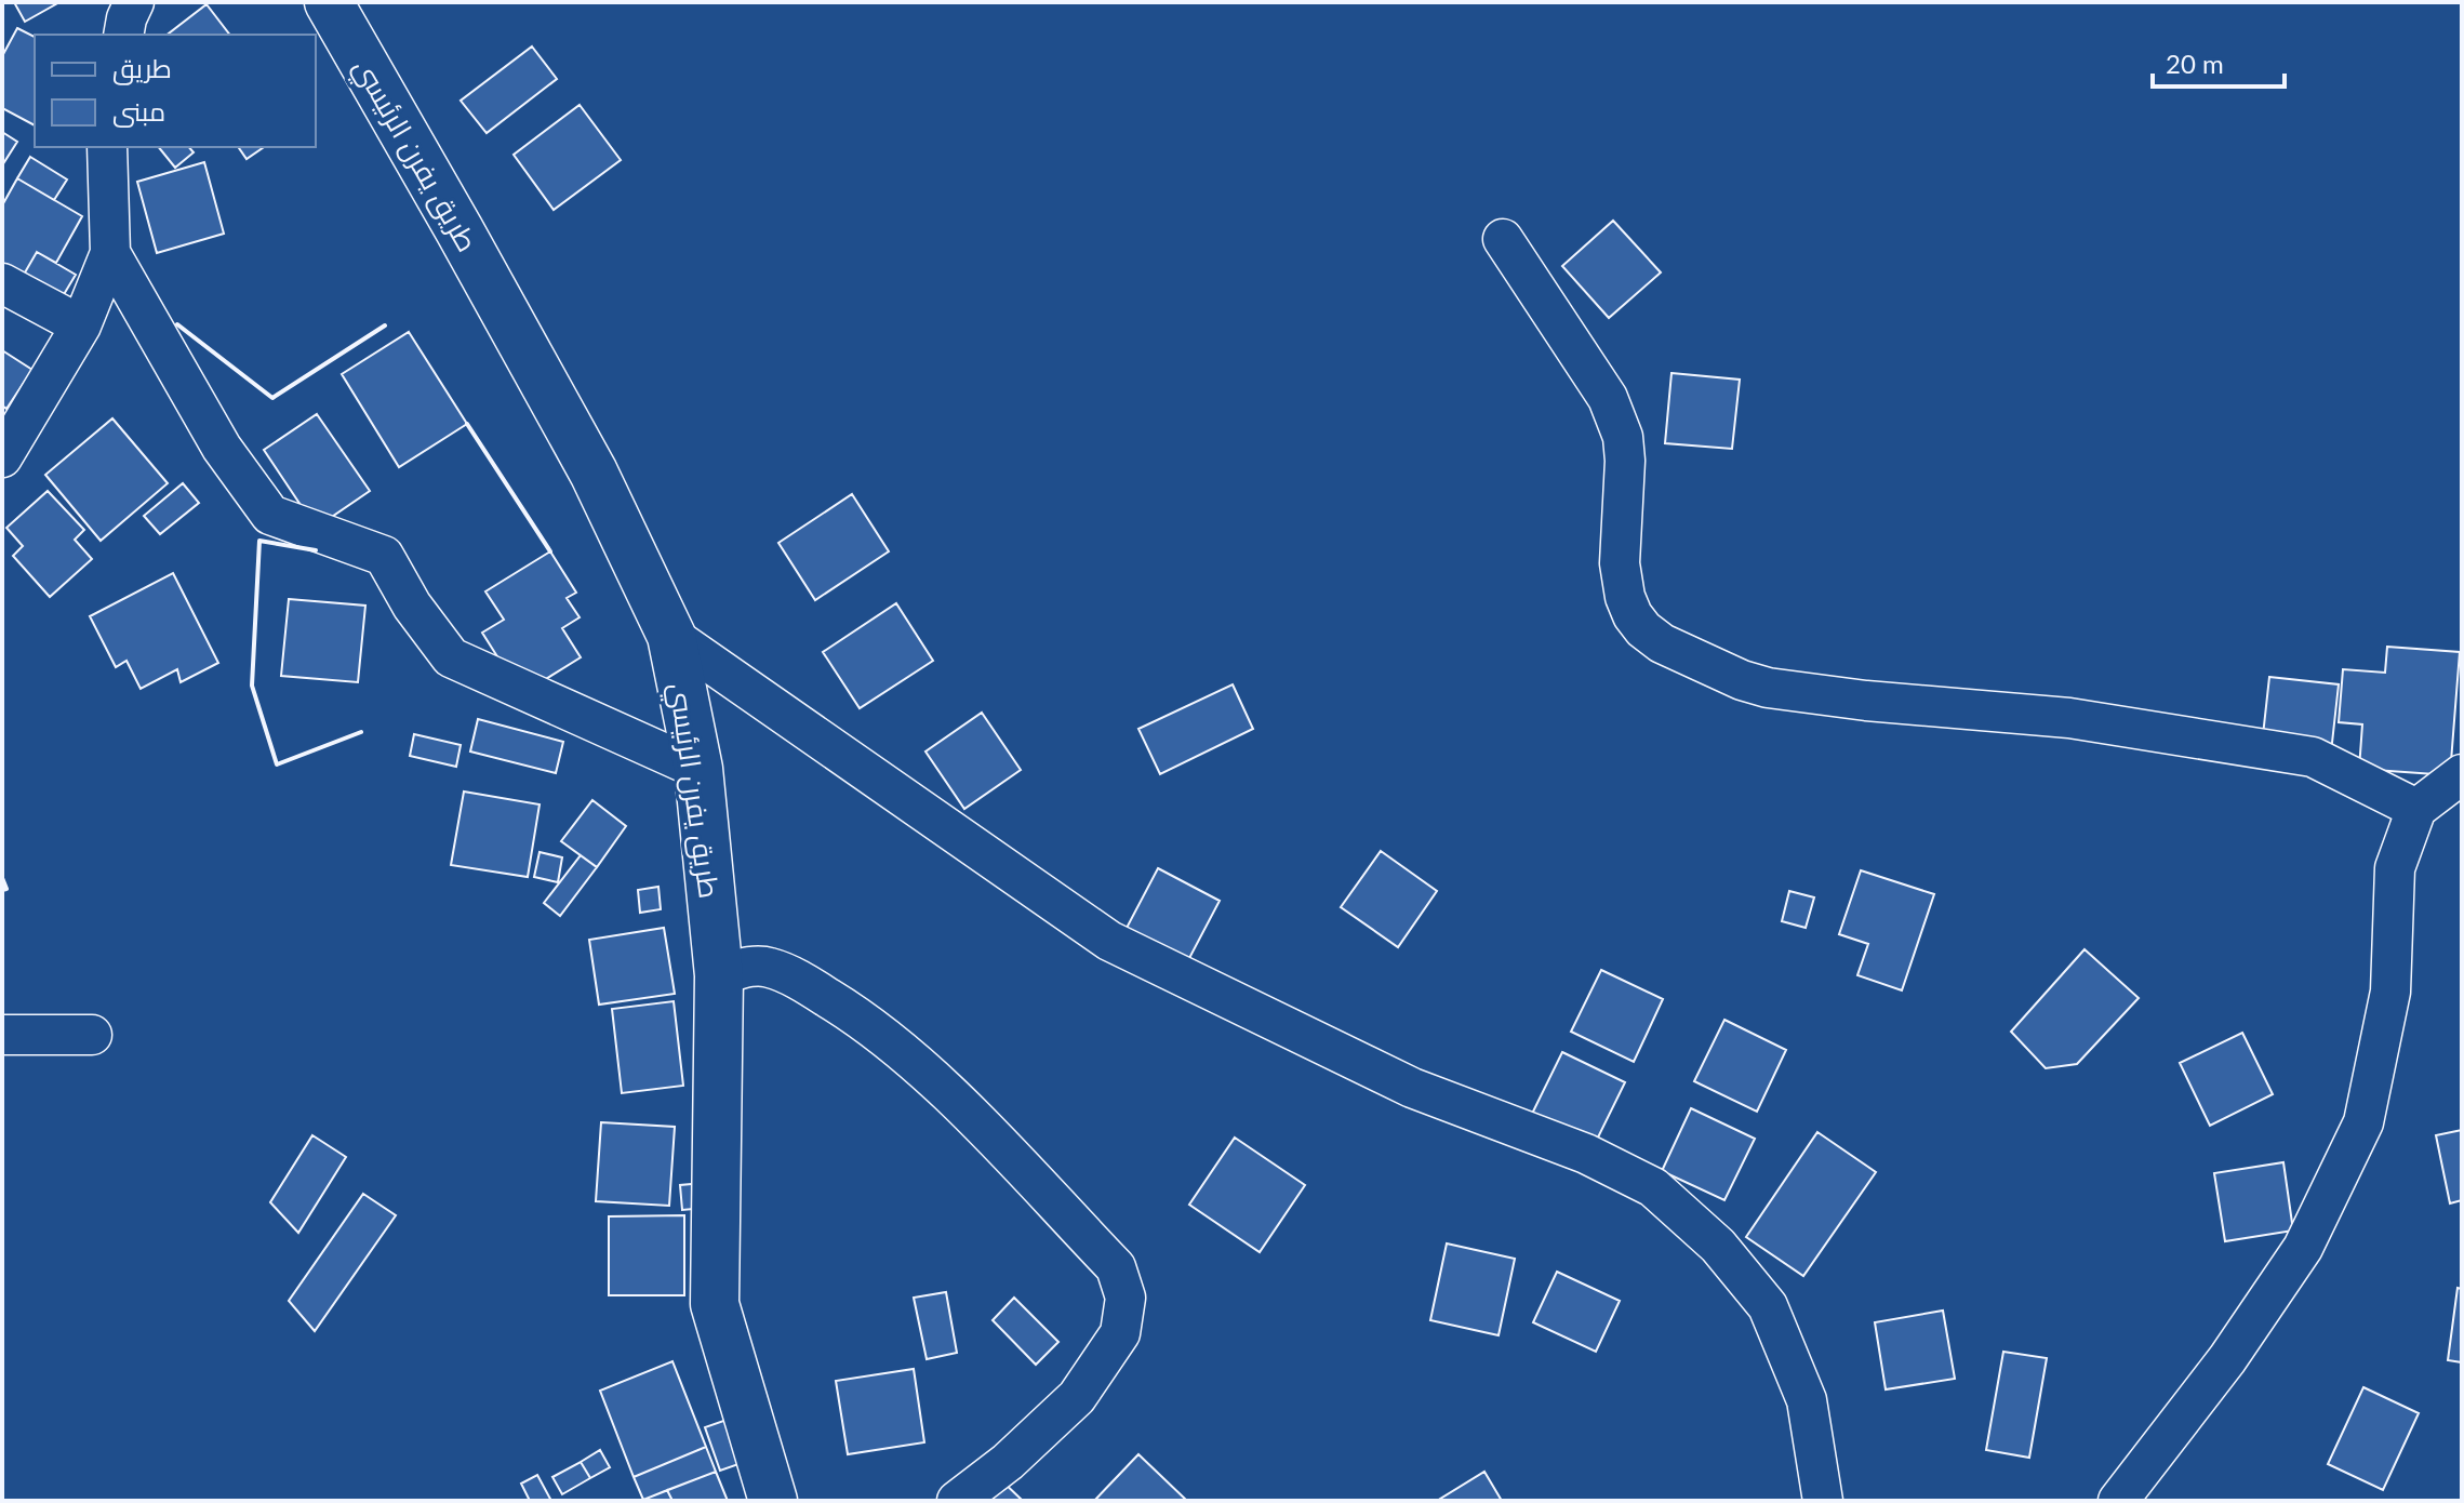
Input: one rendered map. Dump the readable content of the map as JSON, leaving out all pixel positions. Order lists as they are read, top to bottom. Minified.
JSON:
{"streets":{"main road":["طريق يفرن الرئيسي"]},"legend":["طريق","مبنى"],"scale_bar":"20 m"}
